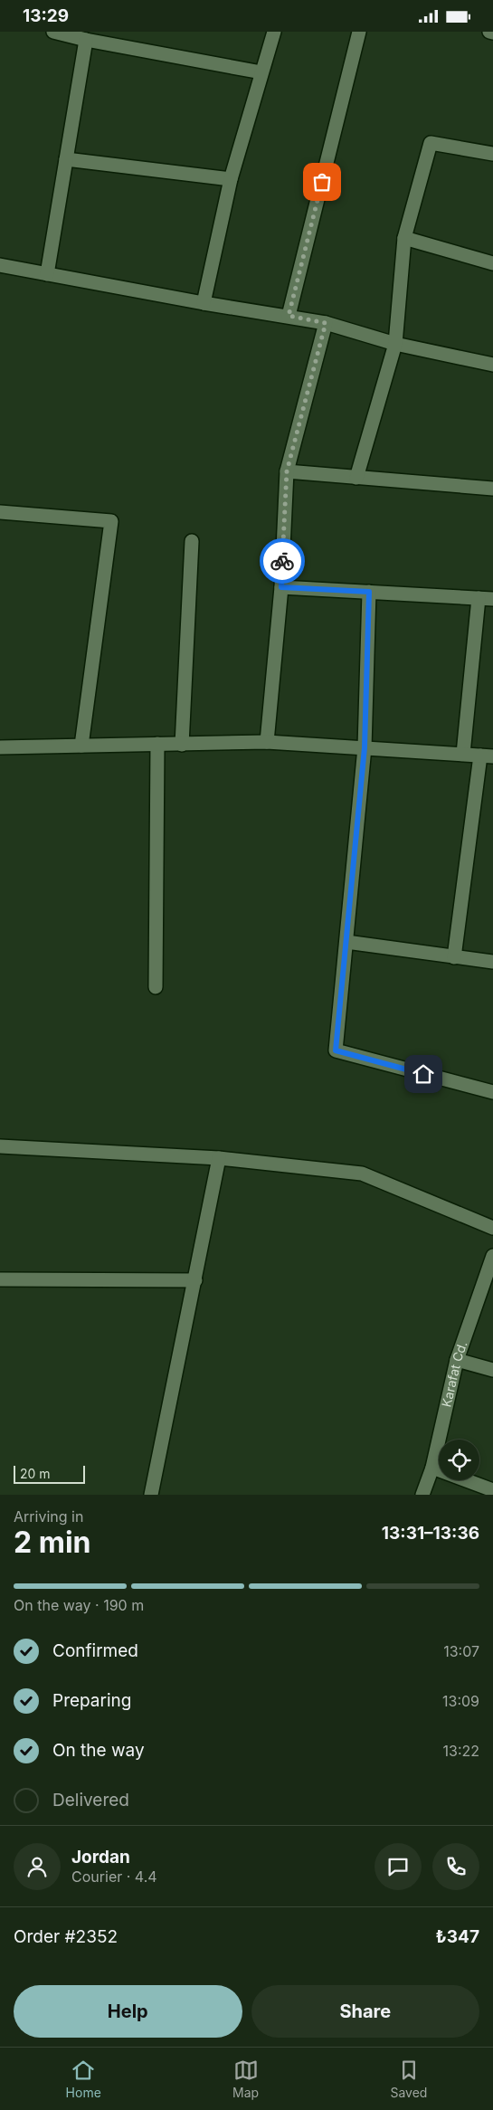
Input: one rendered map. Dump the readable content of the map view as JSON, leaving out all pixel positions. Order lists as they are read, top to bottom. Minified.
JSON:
{"streets":{"street":["Karafat Cd."]},"scale_bar":"20 m","page":{"status":"13:29","scale":"20 m","heading":["2 min","Arriving in","13:31–13:36"],"panel":["Jordan","Courier · 4.4","Order #2352","₺347"],"bar":"On the way · 190 m","list":[["Confirmed","13:07"],["Preparing","13:09"],["On the way","13:22"],"Delivered"],"buttons":["Help","Share"],"tabs":["Home","Map","Saved"]}}
